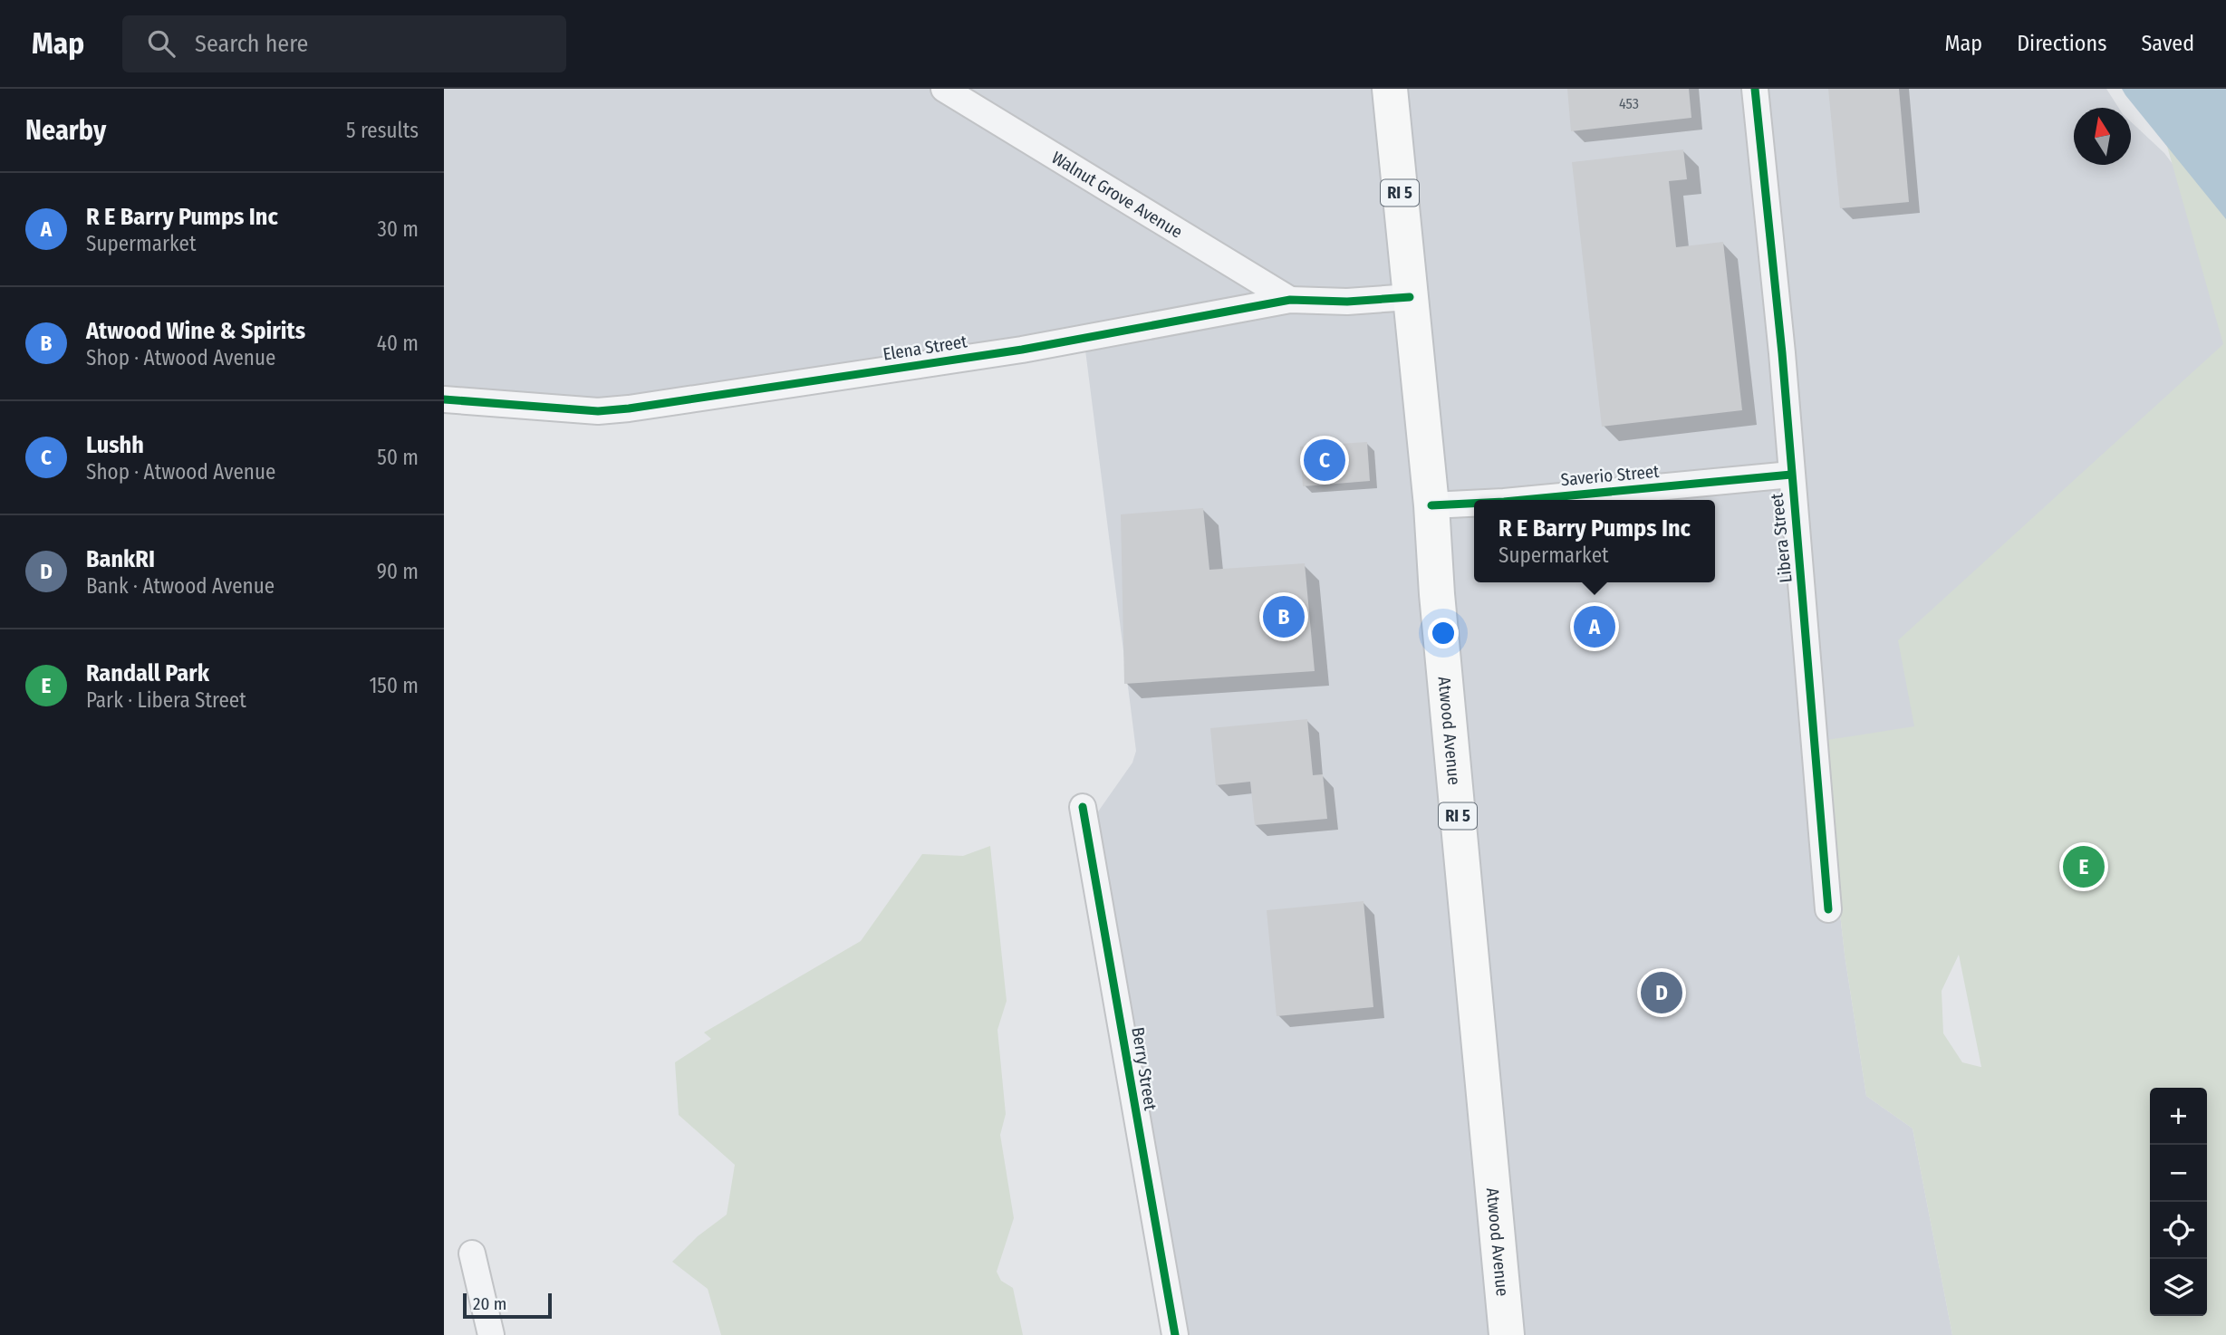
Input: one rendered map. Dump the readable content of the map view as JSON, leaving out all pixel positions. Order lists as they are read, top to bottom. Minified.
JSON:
{"streets":{"main road":["RI 5","Atwood Avenue"],"street":["Walnut Grove Avenue","Elena Street","Saverio Street","Libera Street","Berry Street"]},"crossings":[["Walnut Grove Avenue","Elena Street"],["Elena Street","Atwood Avenue"],["Saverio Street","Libera Street"],["Saverio Street","Atwood Avenue"]],"house_numbers":["453"],"scale_bar":"20 m","north":"top","page":{"header":"Map","search":"Search here","nav":["Map","Directions","Saved"],"heading":["Nearby","5 results"],"list":[{"mark":"A","name":"R E Barry Pumps Inc","note":"Supermarket","value":"30 m"},{"mark":"B","name":"Atwood Wine & Spirits","note":"Shop · Atwood Avenue","value":"40 m"},{"mark":"C","name":"Lushh","note":"Shop · Atwood Avenue","value":"50 m"},{"mark":"D","name":"BankRI","note":"Bank · Atwood Avenue","value":"90 m"},{"mark":"E","name":"Randall Park","note":"Park · Libera Street","value":"150 m"}],"pins":["C","B","A","E","D"],"popup":["R E Barry Pumps Inc","Supermarket"],"map_buttons":["+","−"],"scale":"20 m"}}
